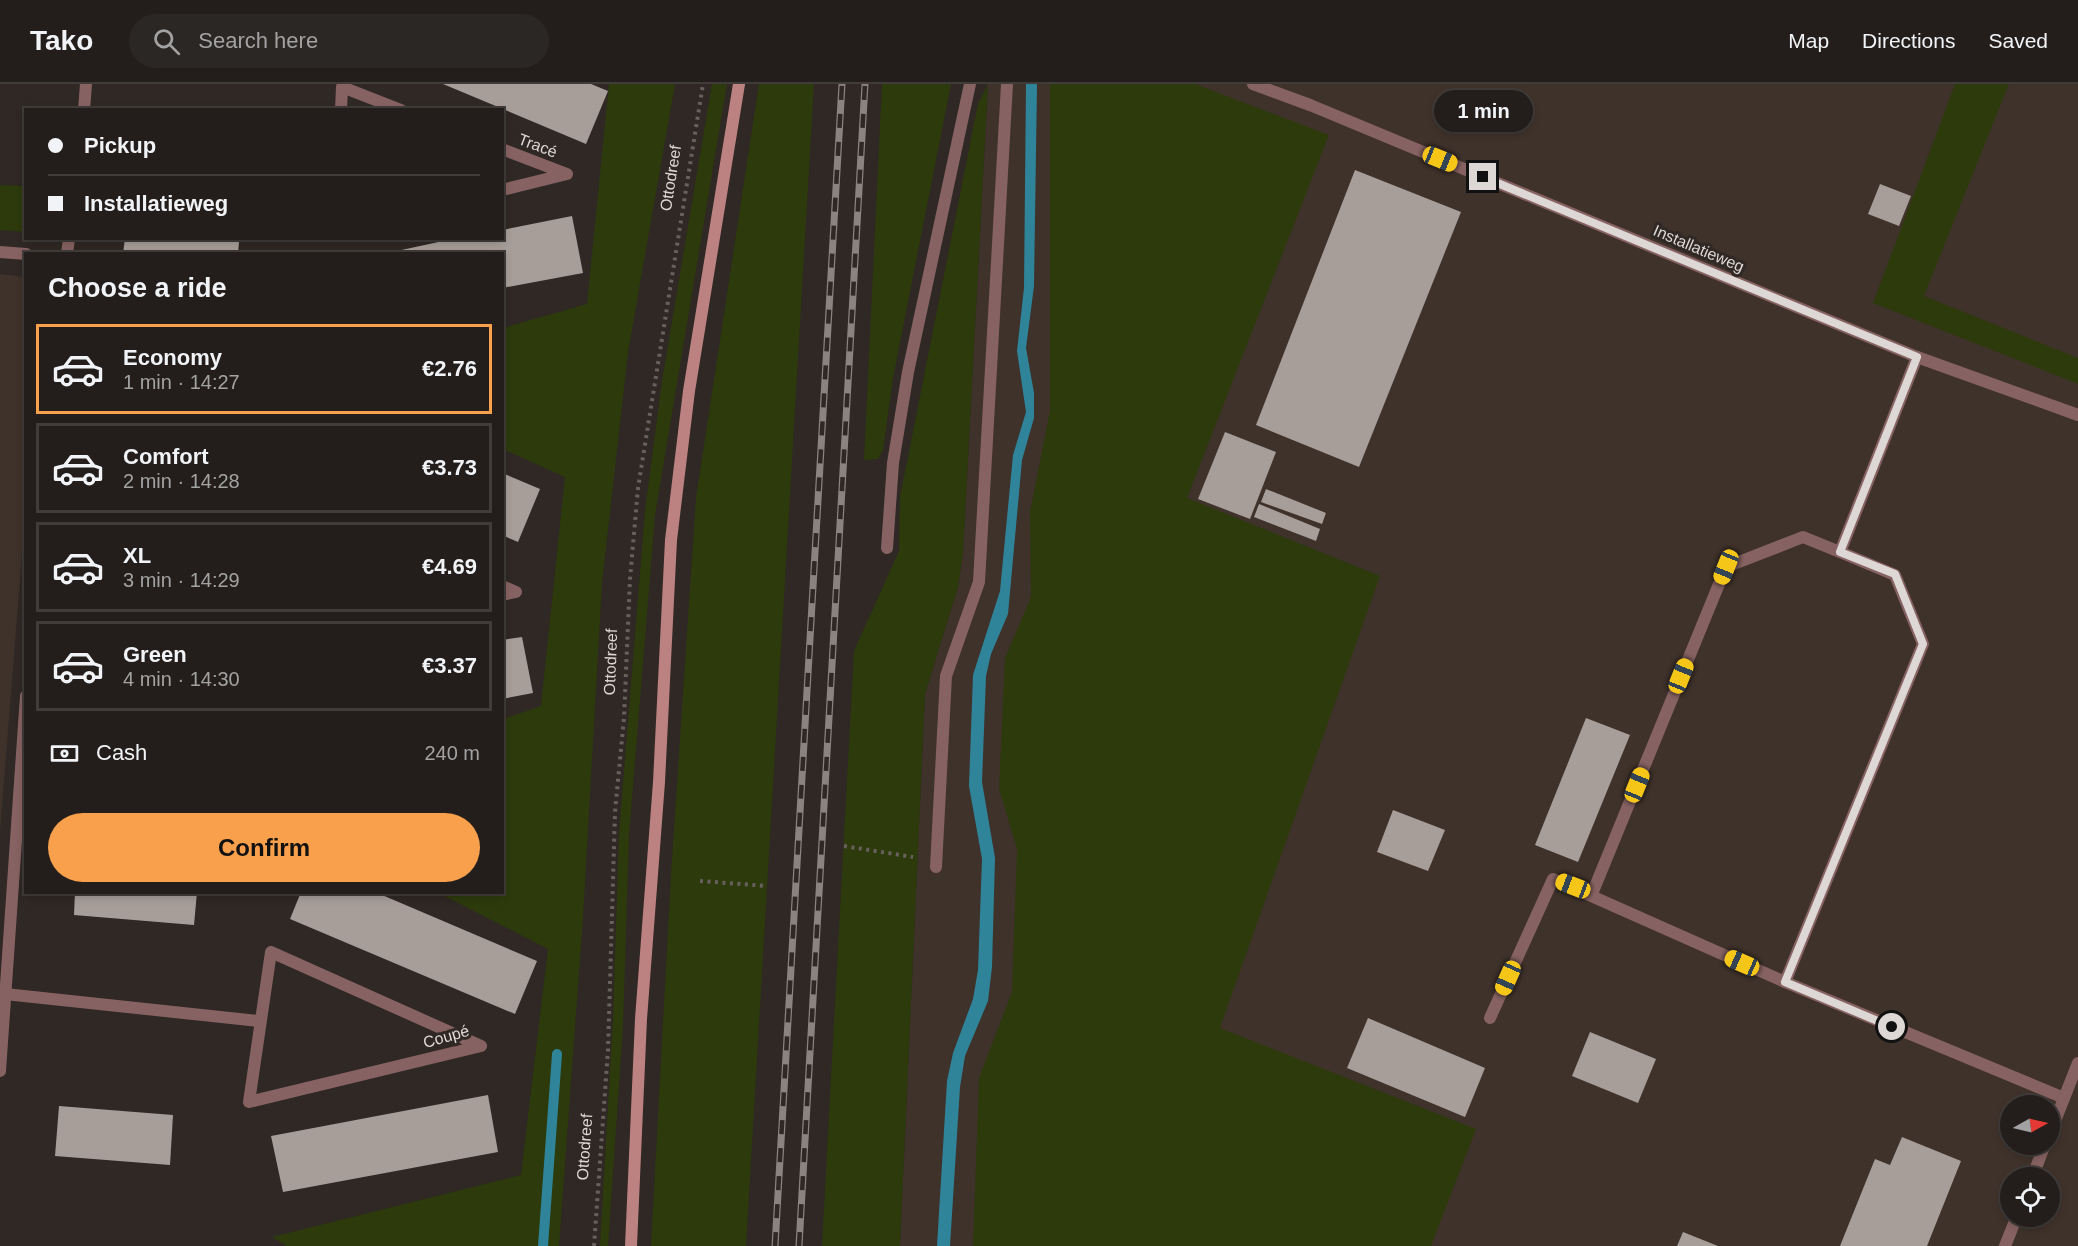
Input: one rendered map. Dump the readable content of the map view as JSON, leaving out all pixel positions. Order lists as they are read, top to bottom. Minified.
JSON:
{"streets":{"street":["Tracé","Installatieweg","Coupé"],"path":["Ottodreef"]},"north":"right","page":{"header":"Tako","search":"Search here","nav":["Map","Directions","Saved"],"bubble":"1 min","banner":["Pickup","Installatieweg"],"heading":"Choose a ride","list":[{"name":"Economy","note":"1 min · 14:27","value":"€2.76"},{"name":"Comfort","note":"2 min · 14:28","value":"€3.73"},{"name":"XL","note":"3 min · 14:29","value":"€4.69"},{"name":"Green","note":"4 min · 14:30","value":"€3.37"}],"pay":["Cash","240 m"],"buttons":"Confirm"}}
